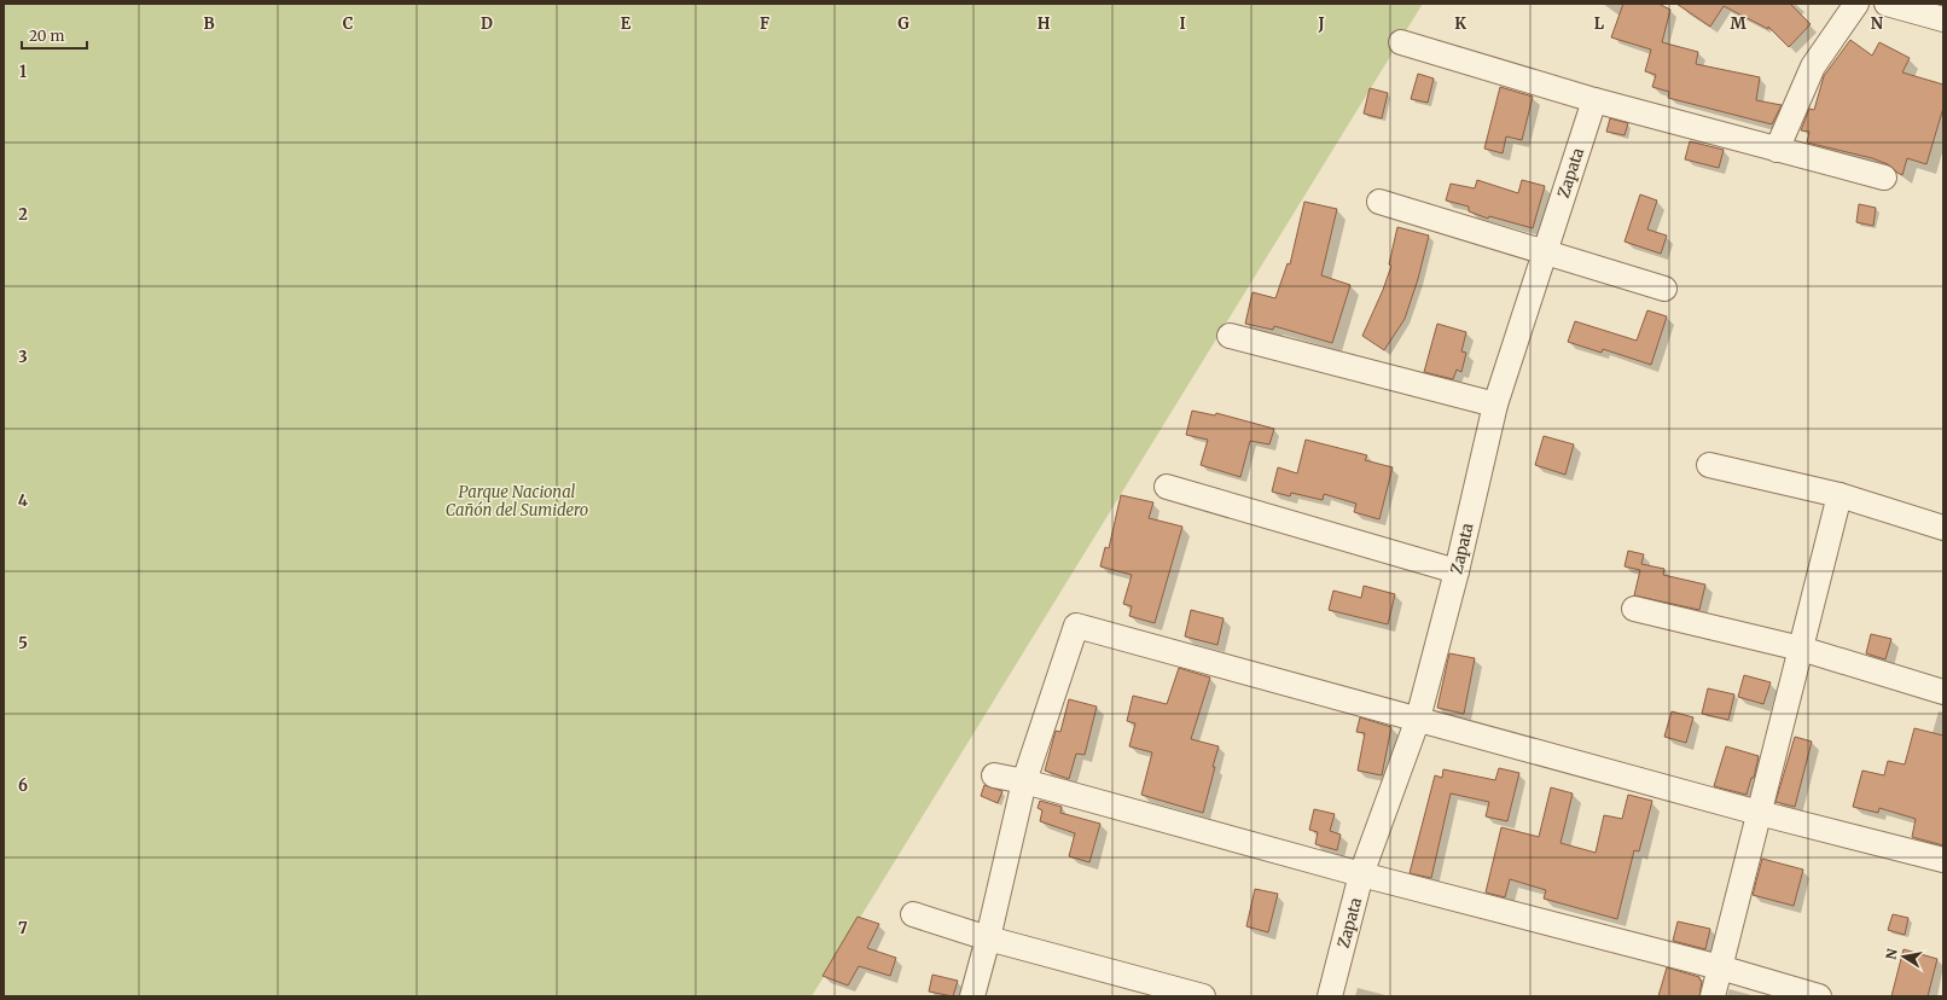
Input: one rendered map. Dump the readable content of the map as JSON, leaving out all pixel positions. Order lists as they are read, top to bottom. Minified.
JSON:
{"streets":{"street":["Zapata"]},"parks":["Parque Nacional Cañón del Sumidero"],"scale_bar":"20 m","north":"left","grid":{"columns":["B","C","D","E","F","G","H","I","J","K","L","M","N"],"rows":["1","2","3","4","5","6","7"]}}
